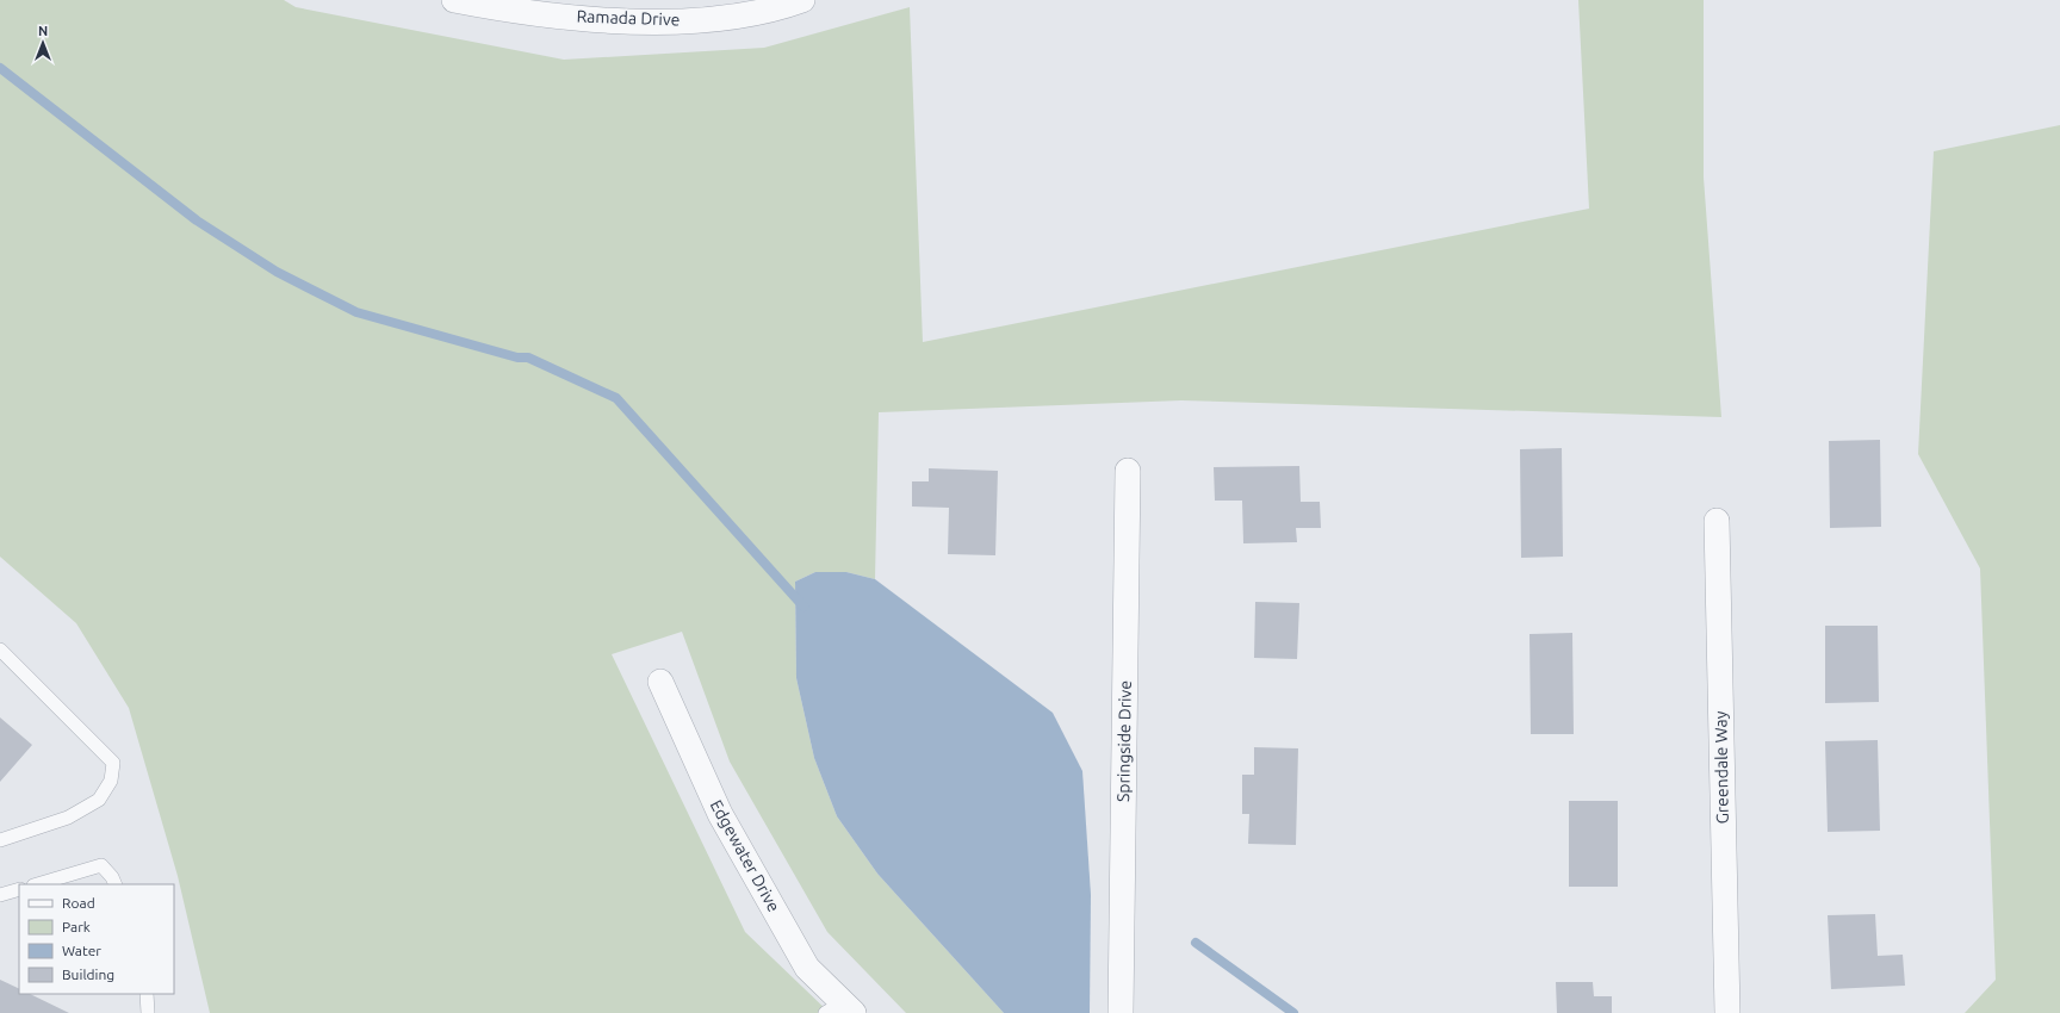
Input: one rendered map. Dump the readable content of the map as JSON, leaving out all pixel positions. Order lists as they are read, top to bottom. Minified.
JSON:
{"streets":{"street":["Ramada Drive","Springside Drive","Greendale Way","Edgewater Drive"]},"legend":["Road","Park","Water","Building"],"north":"top"}
